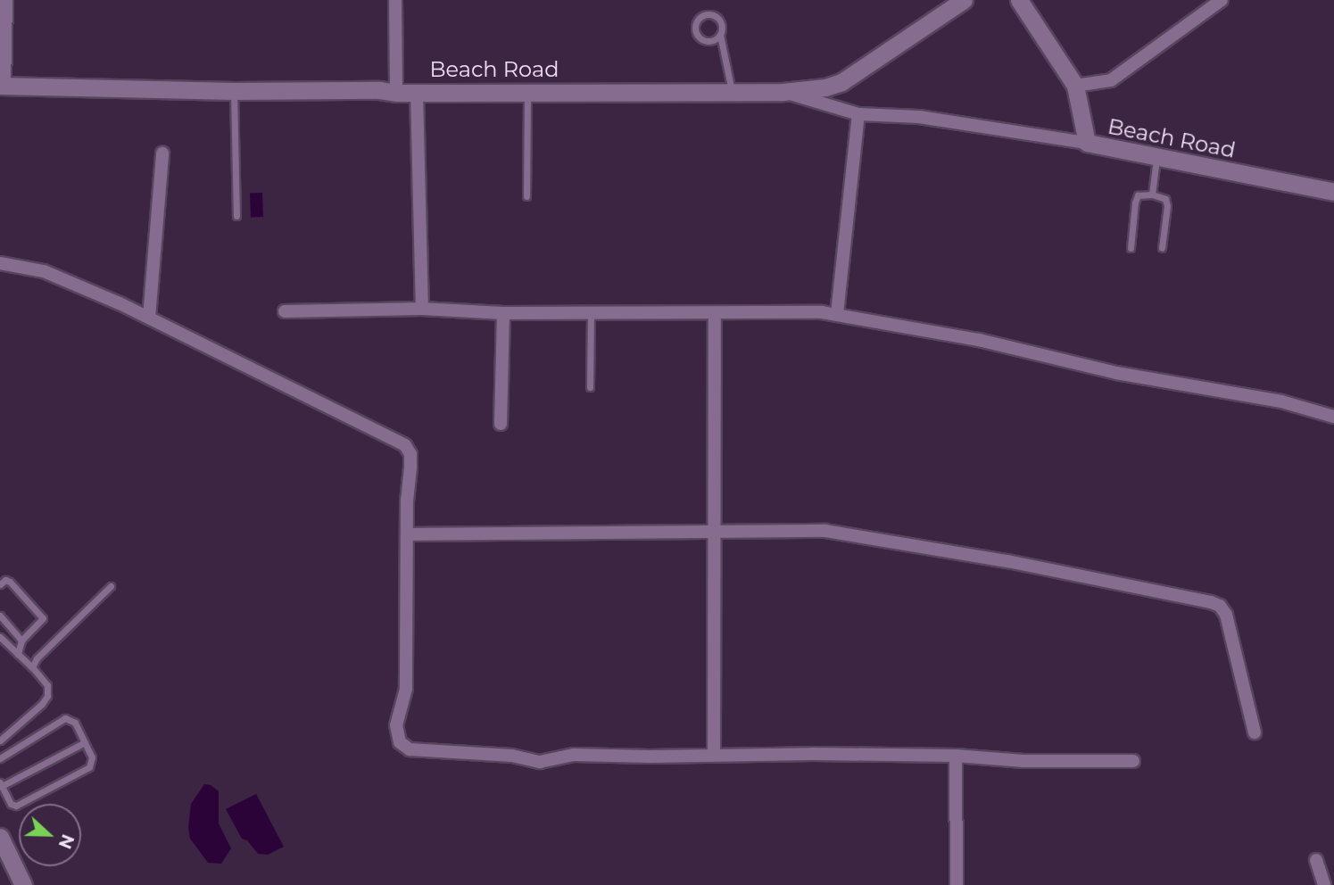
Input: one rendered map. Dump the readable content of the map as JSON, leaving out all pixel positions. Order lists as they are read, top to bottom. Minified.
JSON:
{"streets":{"main road":["Beach Road"]},"north":"right"}
